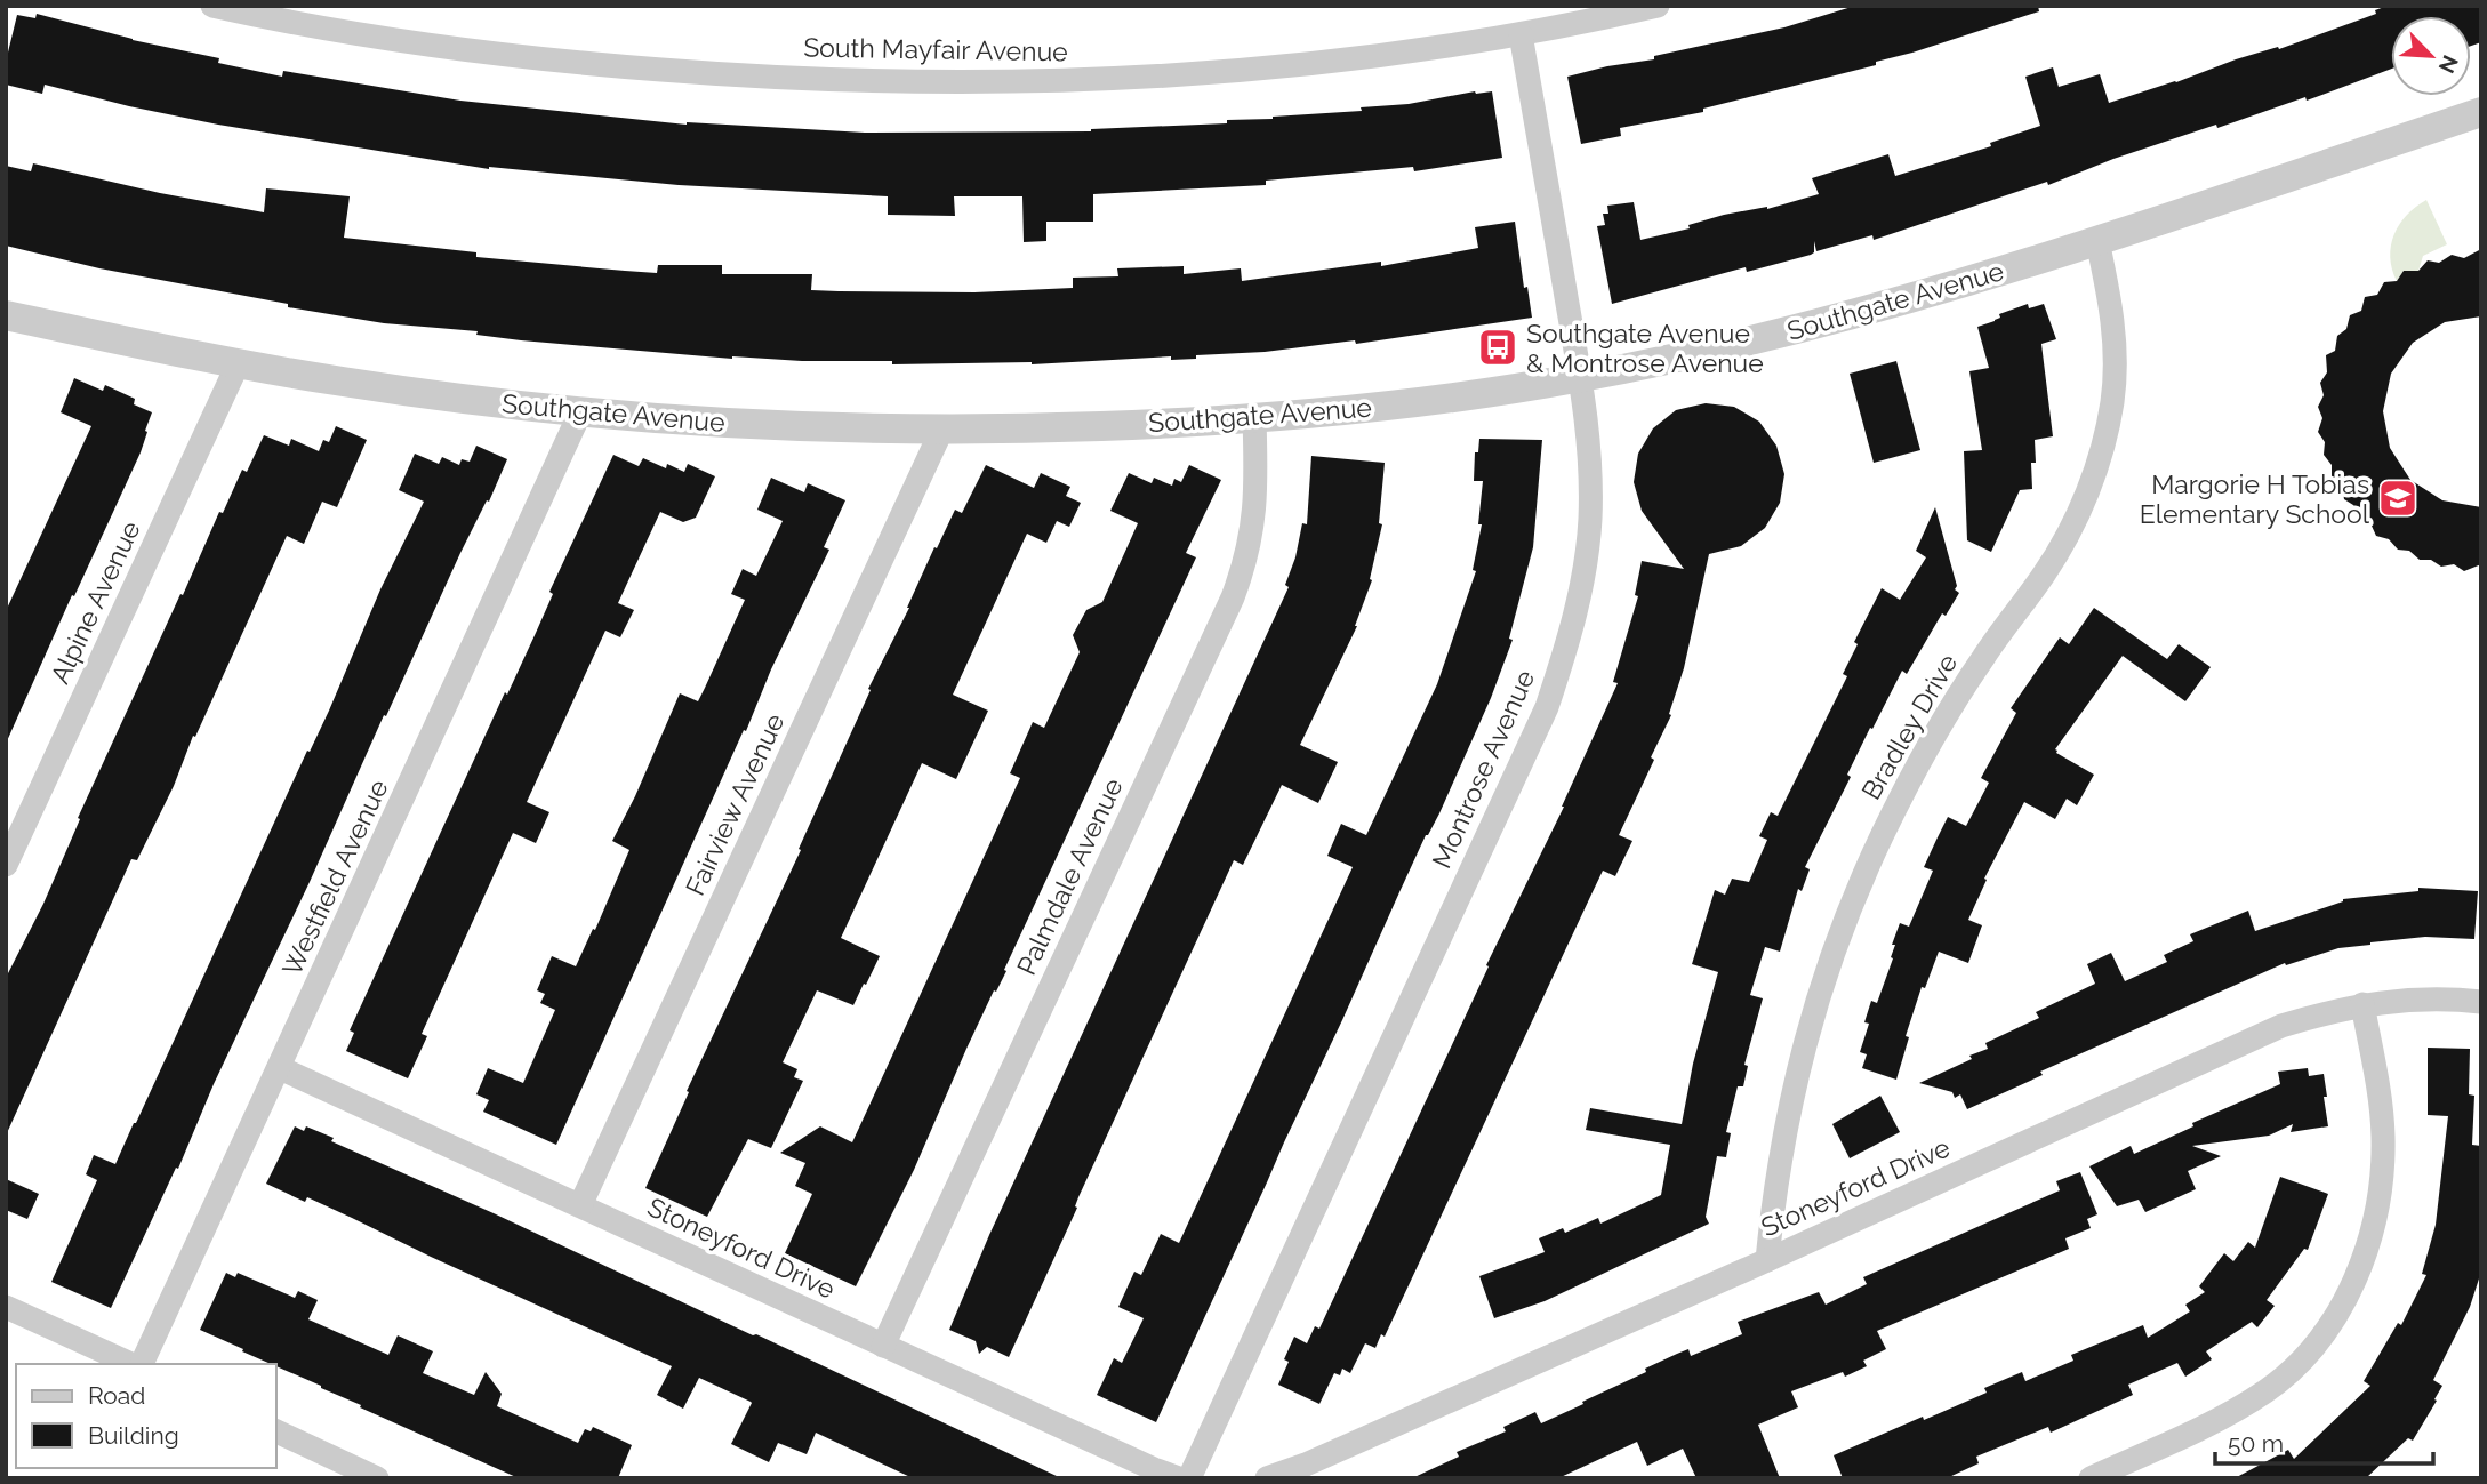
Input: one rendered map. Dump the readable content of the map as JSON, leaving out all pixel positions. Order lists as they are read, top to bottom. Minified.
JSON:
{"streets":{"street":["South Mayfair Avenue","Southgate Avenue","Alpine Avenue","Bradley Drive","Montrose Avenue","Fairview Avenue","Palmdale Avenue","Westfield Avenue","Stoneyford Drive"]},"crossings":[["South Mayfair Avenue","Montrose Avenue"],["Southgate Avenue","Alpine Avenue"],["Southgate Avenue","Bradley Drive"],["Southgate Avenue","Montrose Avenue"],["Southgate Avenue","Fairview Avenue"],["Southgate Avenue","Palmdale Avenue"],["Southgate Avenue","Westfield Avenue"],["Bradley Drive","Stoneyford Drive"],["Fairview Avenue","Stoneyford Drive"],["Palmdale Avenue","Stoneyford Drive"],["Westfield Avenue","Stoneyford Drive"]],"places":{"bus stop":["Southgate Avenue & Montrose Avenue"],"school or university":["Margorie H Tobias Elementary School"]},"legend":["Road","Building"],"scale_bar":"50 m","north":"bottom right"}
